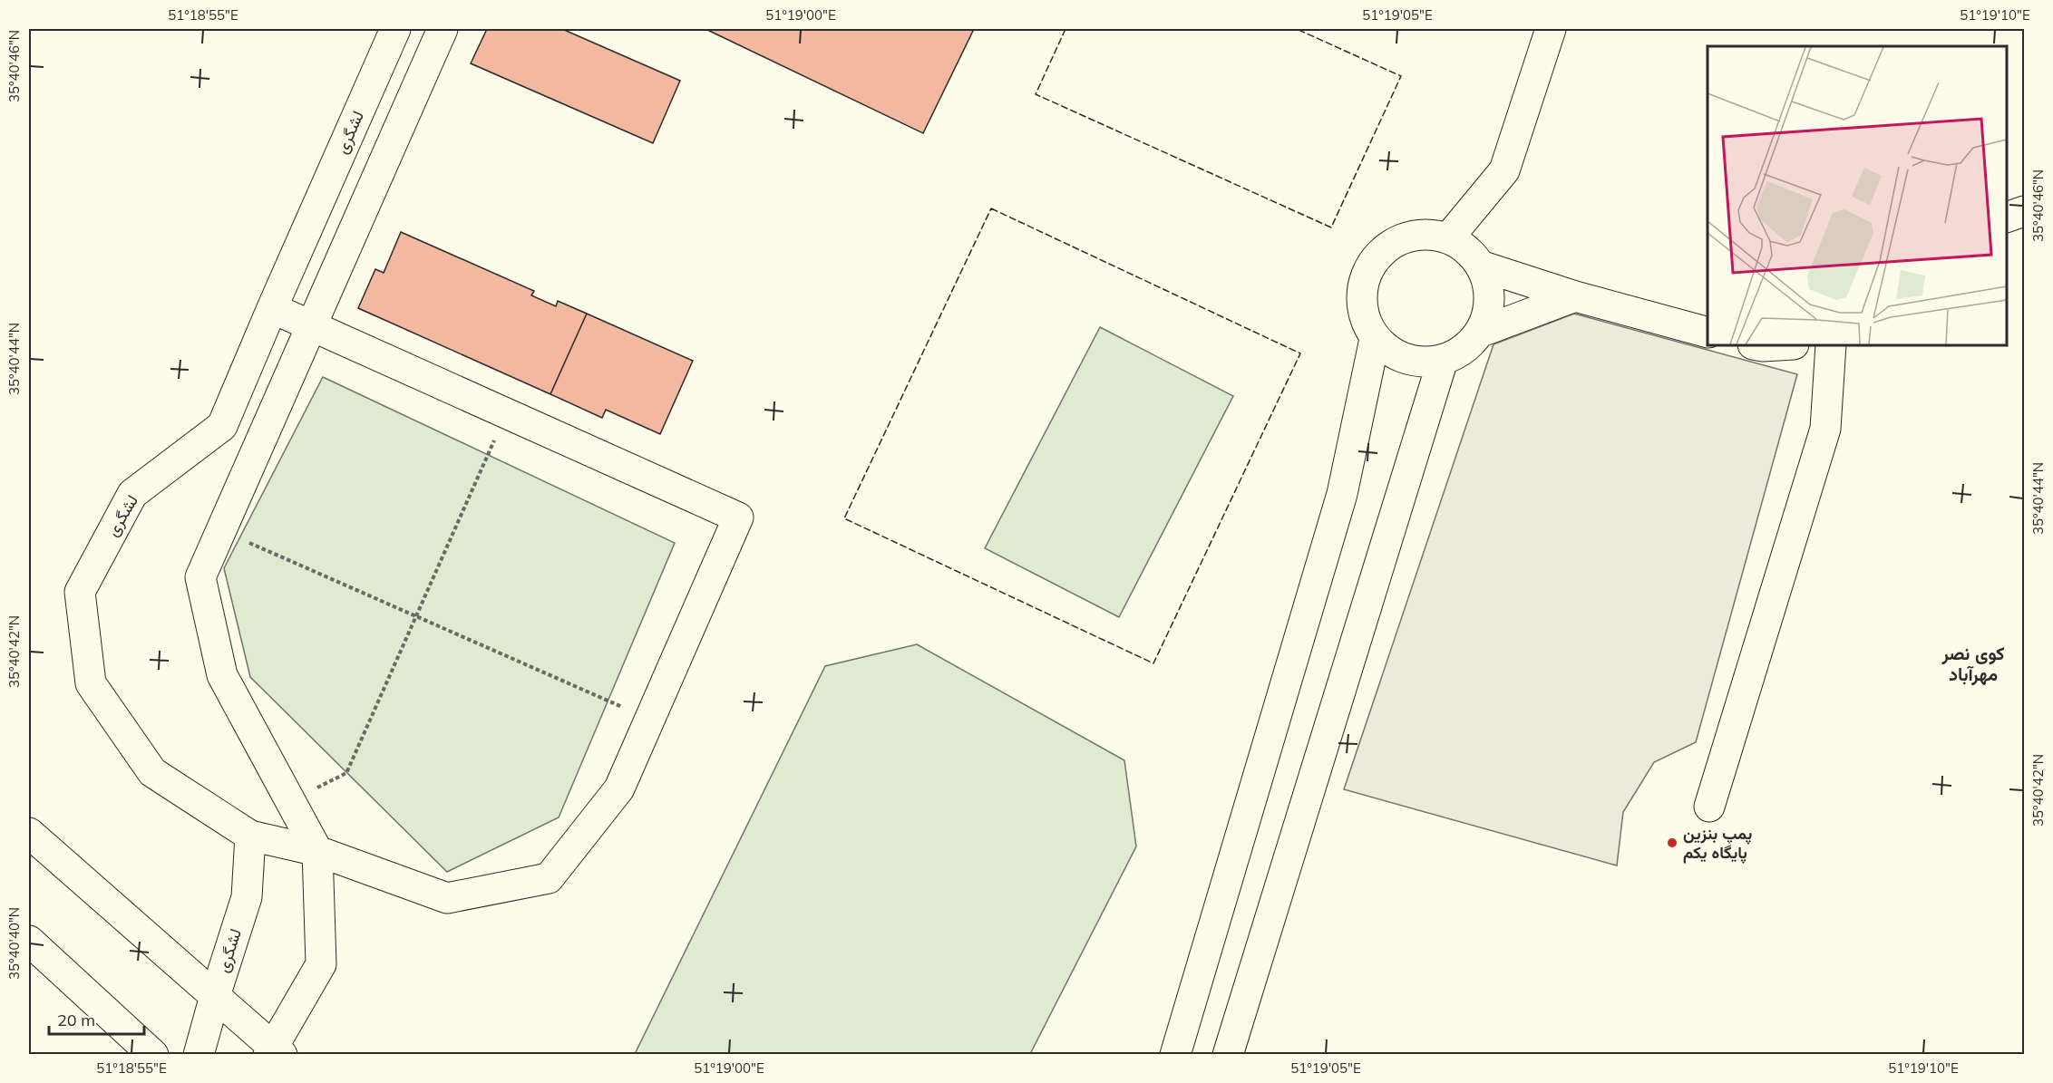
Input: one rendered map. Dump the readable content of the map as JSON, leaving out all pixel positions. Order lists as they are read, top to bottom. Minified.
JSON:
{"streets":{"lane":["لشگری"]},"districts":["کوی نصر مهرآباد"],"places":["پمپ بنزين پايگاه يكم"],"scale_bar":"20 m","coordinates":["51°18'55\"E","51°19'00\"E","51°19'05\"E","51°19'10\"E","35°40'46\"N","35°40'44\"N","35°40'42\"N","35°40'40\"N"]}
